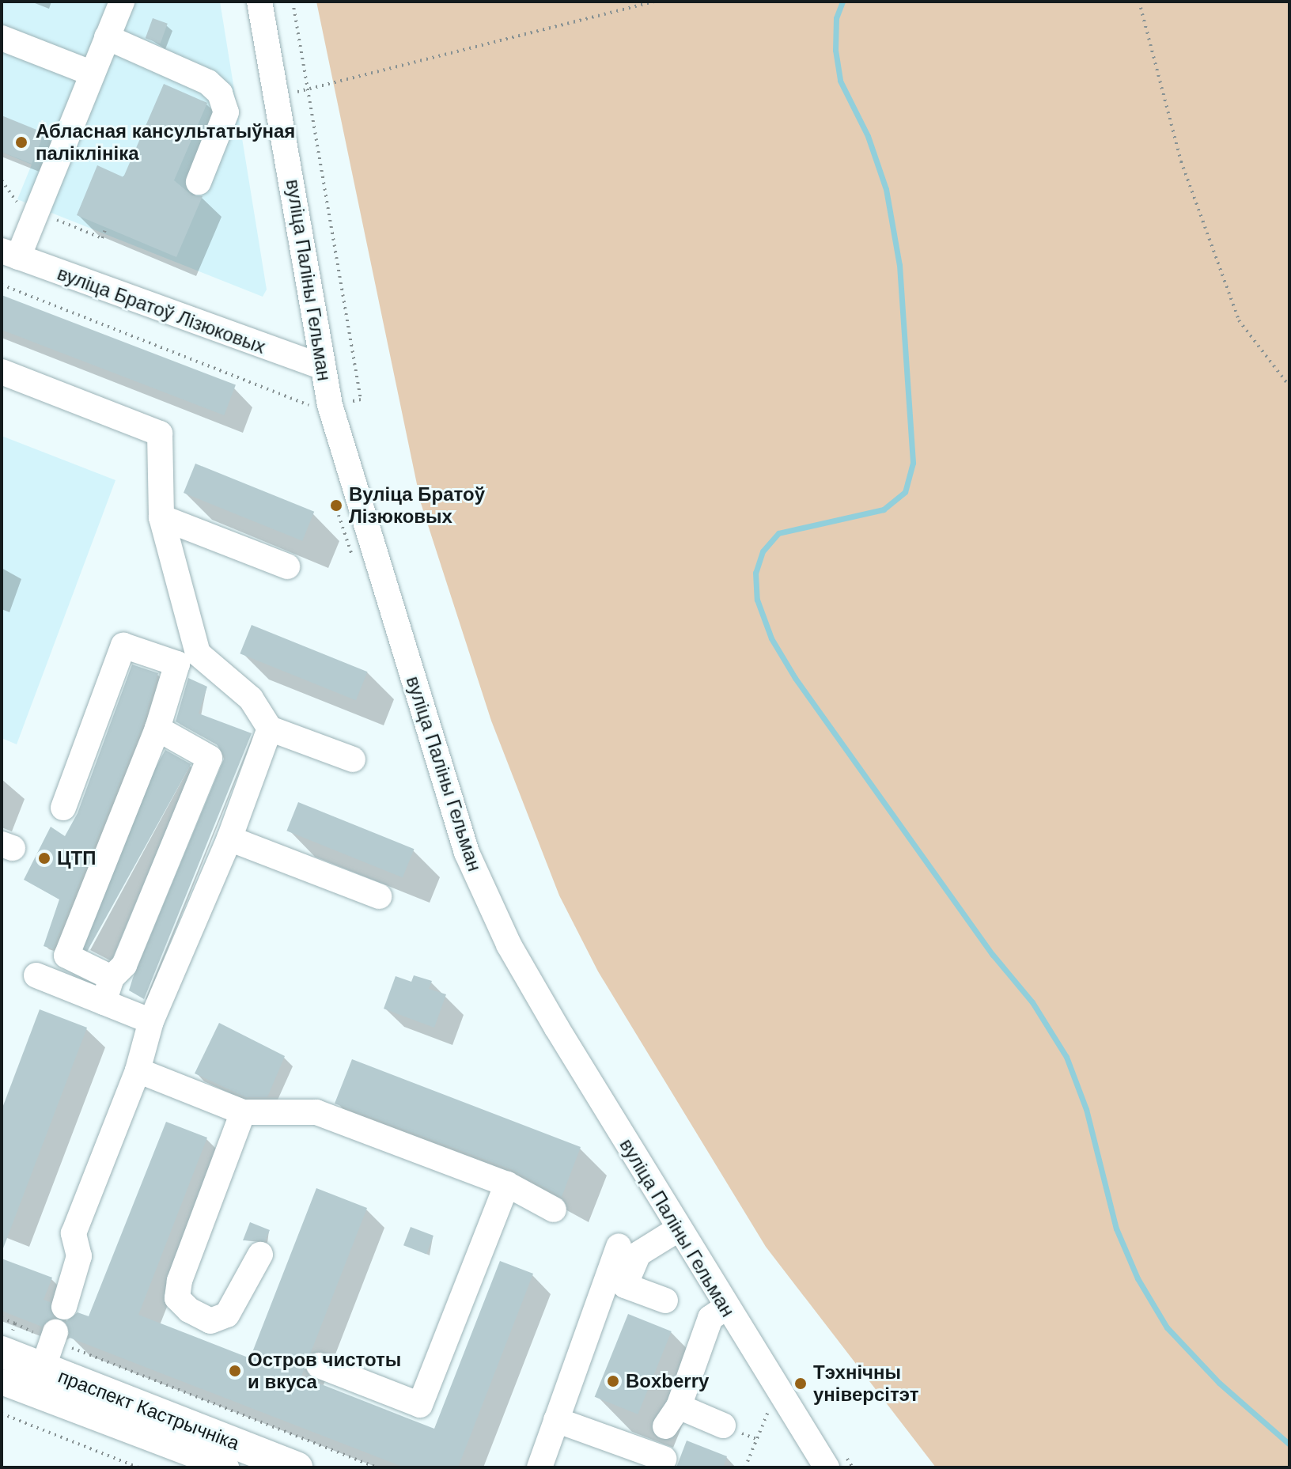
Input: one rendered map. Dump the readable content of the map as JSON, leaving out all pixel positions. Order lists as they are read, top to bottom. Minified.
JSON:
{"streets":{"main road":["праспект Кастрычніка"],"street":["вуліца Паліны Гельман","вуліца Братоў Лізюковых"]},"crossings":[["вуліца Паліны Гельман","вуліца Братоў Лізюковых"]],"places":["Абласная кансультатыўная паліклініка","Вуліца Братоў Лізюковых","ЦТП","Остров чистоты и вкуса","Boxberry","Тэхнічны універсітэт"]}
